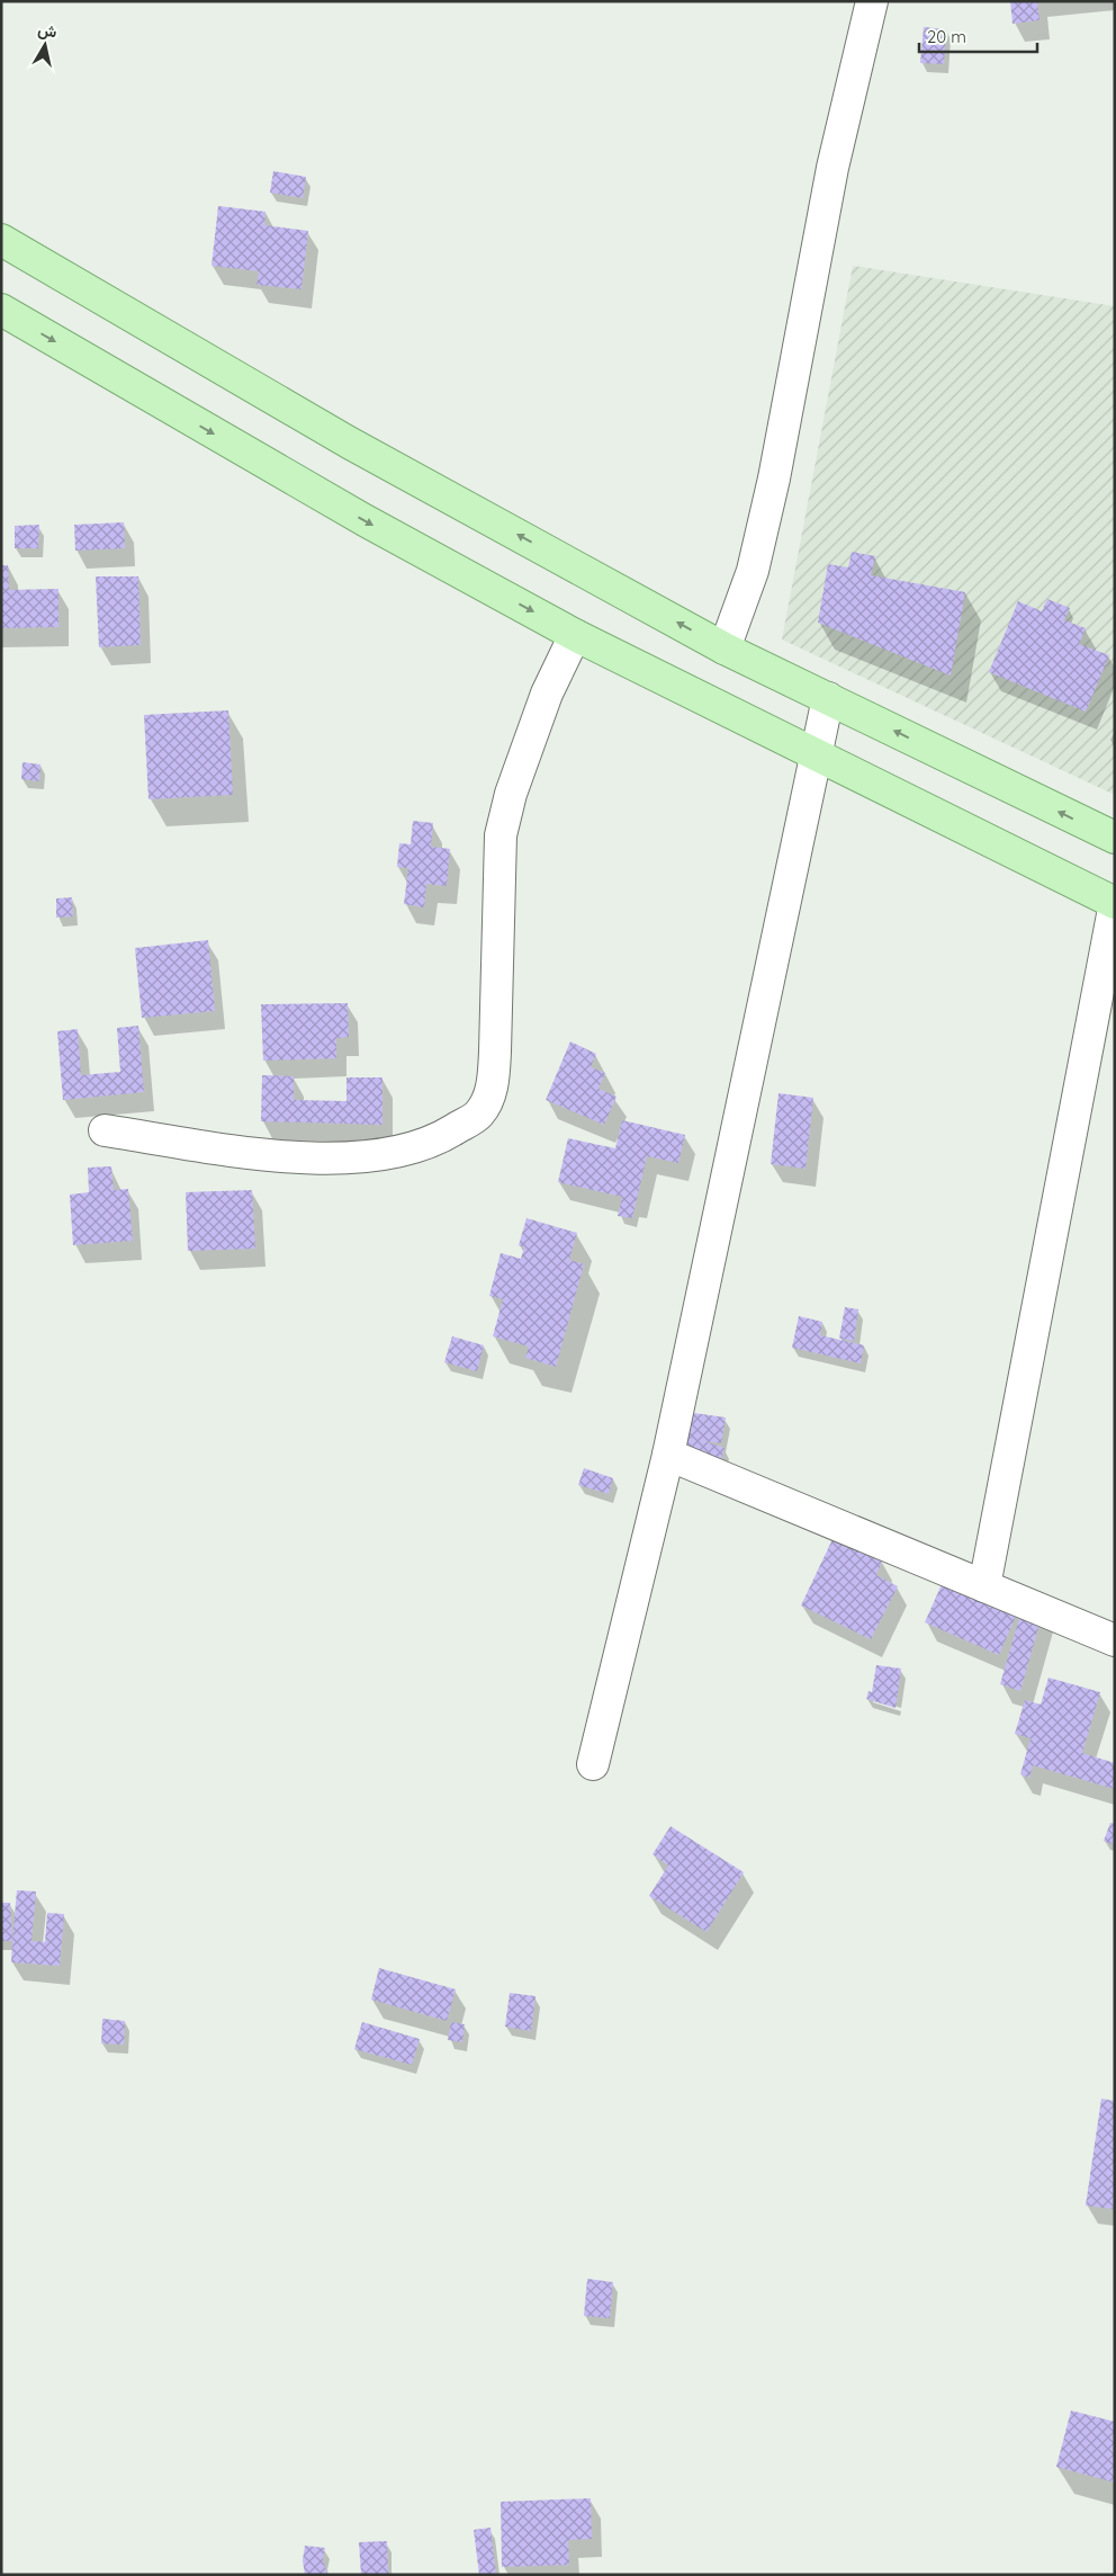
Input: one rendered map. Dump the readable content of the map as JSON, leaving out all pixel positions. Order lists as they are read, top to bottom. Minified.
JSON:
{"scale_bar":"20 m","north":"top"}
